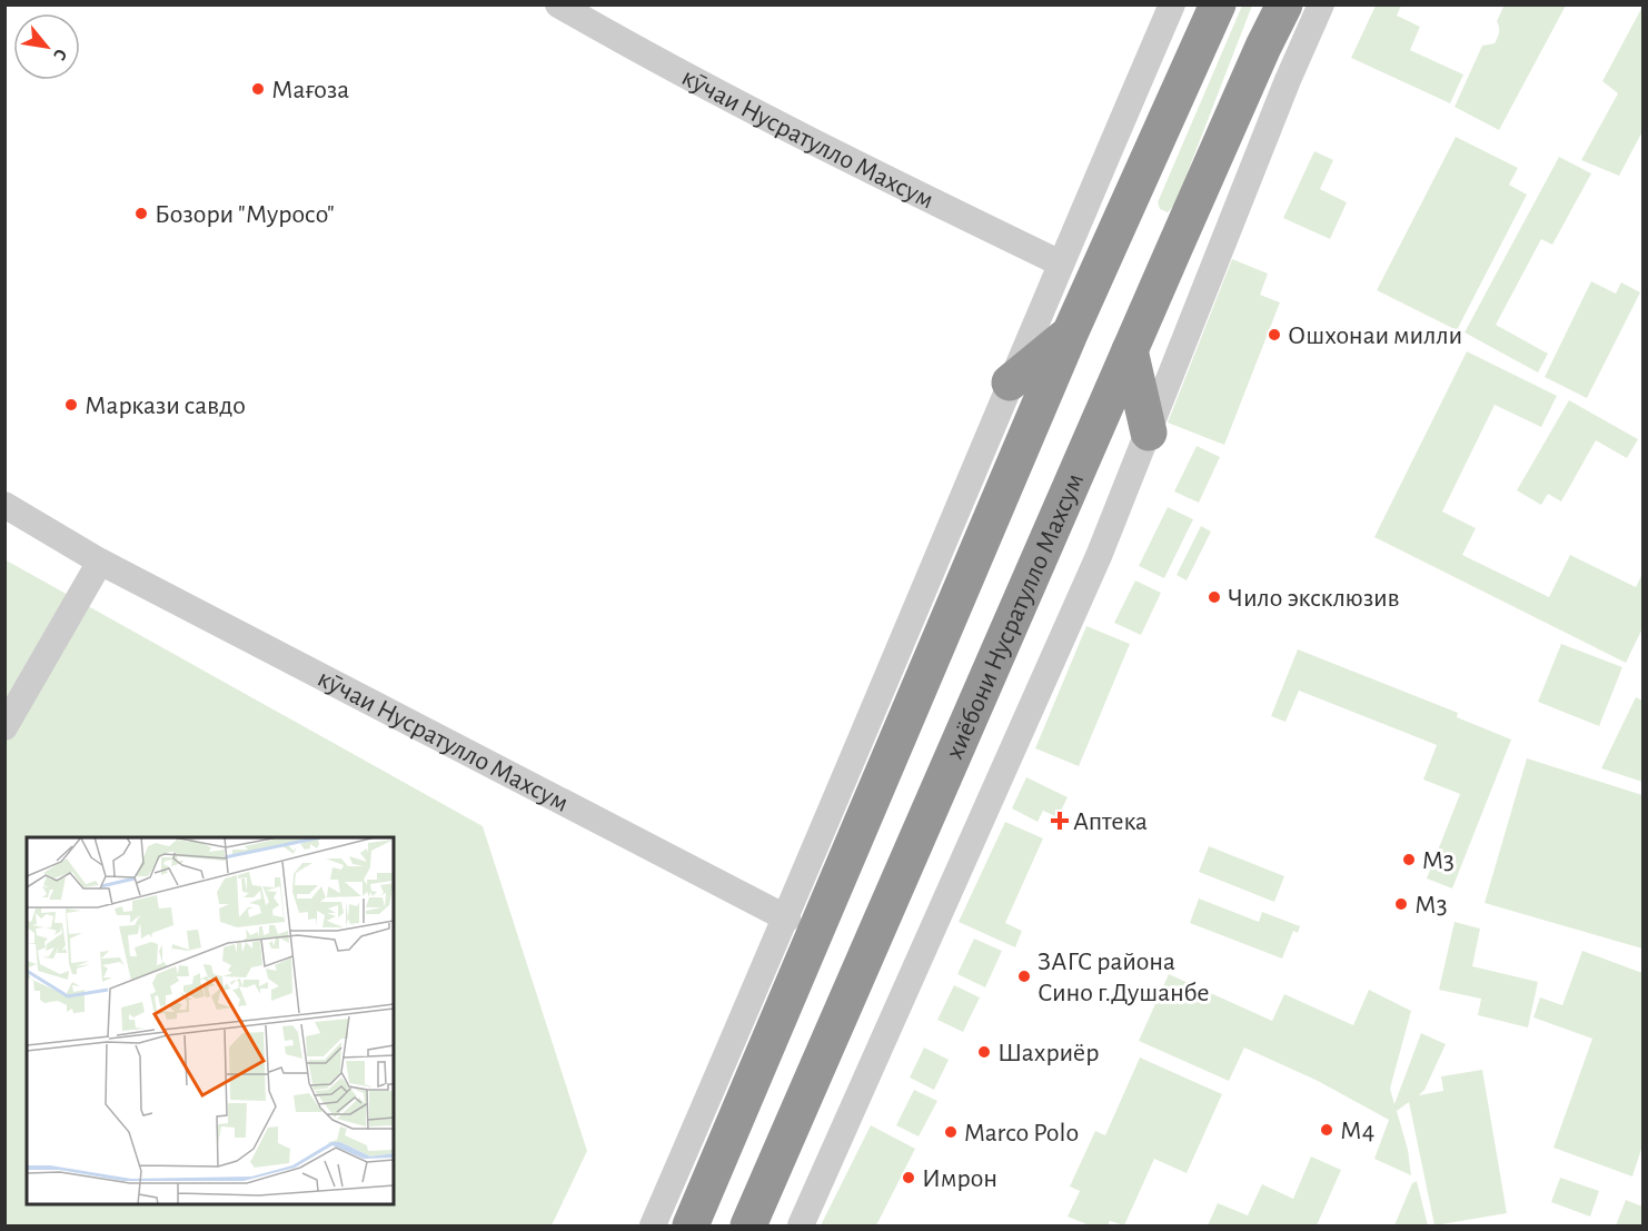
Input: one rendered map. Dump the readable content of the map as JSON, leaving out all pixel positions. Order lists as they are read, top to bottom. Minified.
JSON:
{"streets":{"highway":["хиёбони Нусратулло Махсум"],"street":["кӯчаи Нусратулло Махсум"]},"places":{"other":["Мағоза","Бозори \"Муросо\"","Ошхонаи милли","Маркази савдо","Чило эксклюзив","M3","М3","ЗАГС района Сино г.Душанбе","Шахриёр","М4","Marco Polo","Имрон"],"health":["Аптека"]},"north":"bottom right"}
